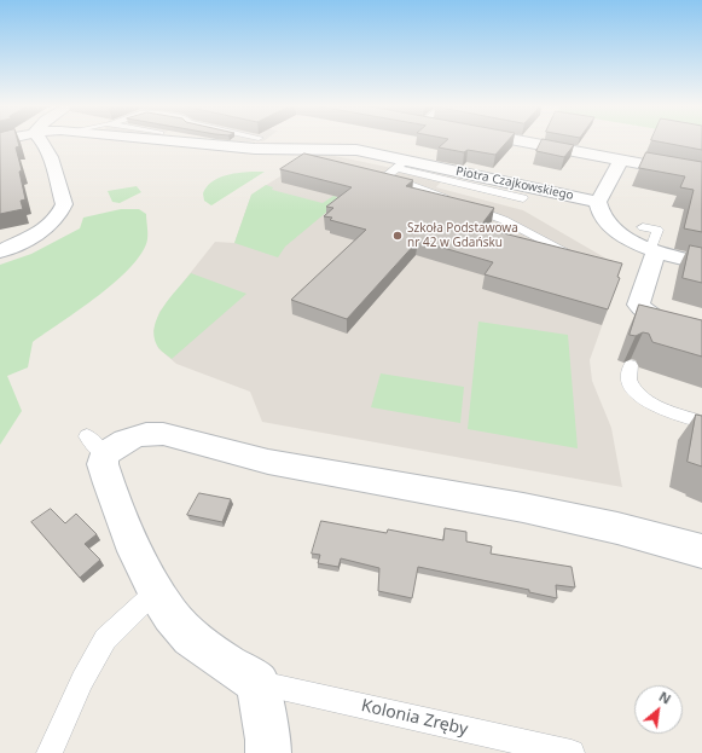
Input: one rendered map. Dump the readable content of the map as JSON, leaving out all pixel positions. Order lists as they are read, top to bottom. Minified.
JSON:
{"streets":{"street":["Piotra Czajkowskiego","Kolonia Zręby"]},"places":["Szkoła Podstawowa nr 42 w Gdańsku"],"north":"top right"}
